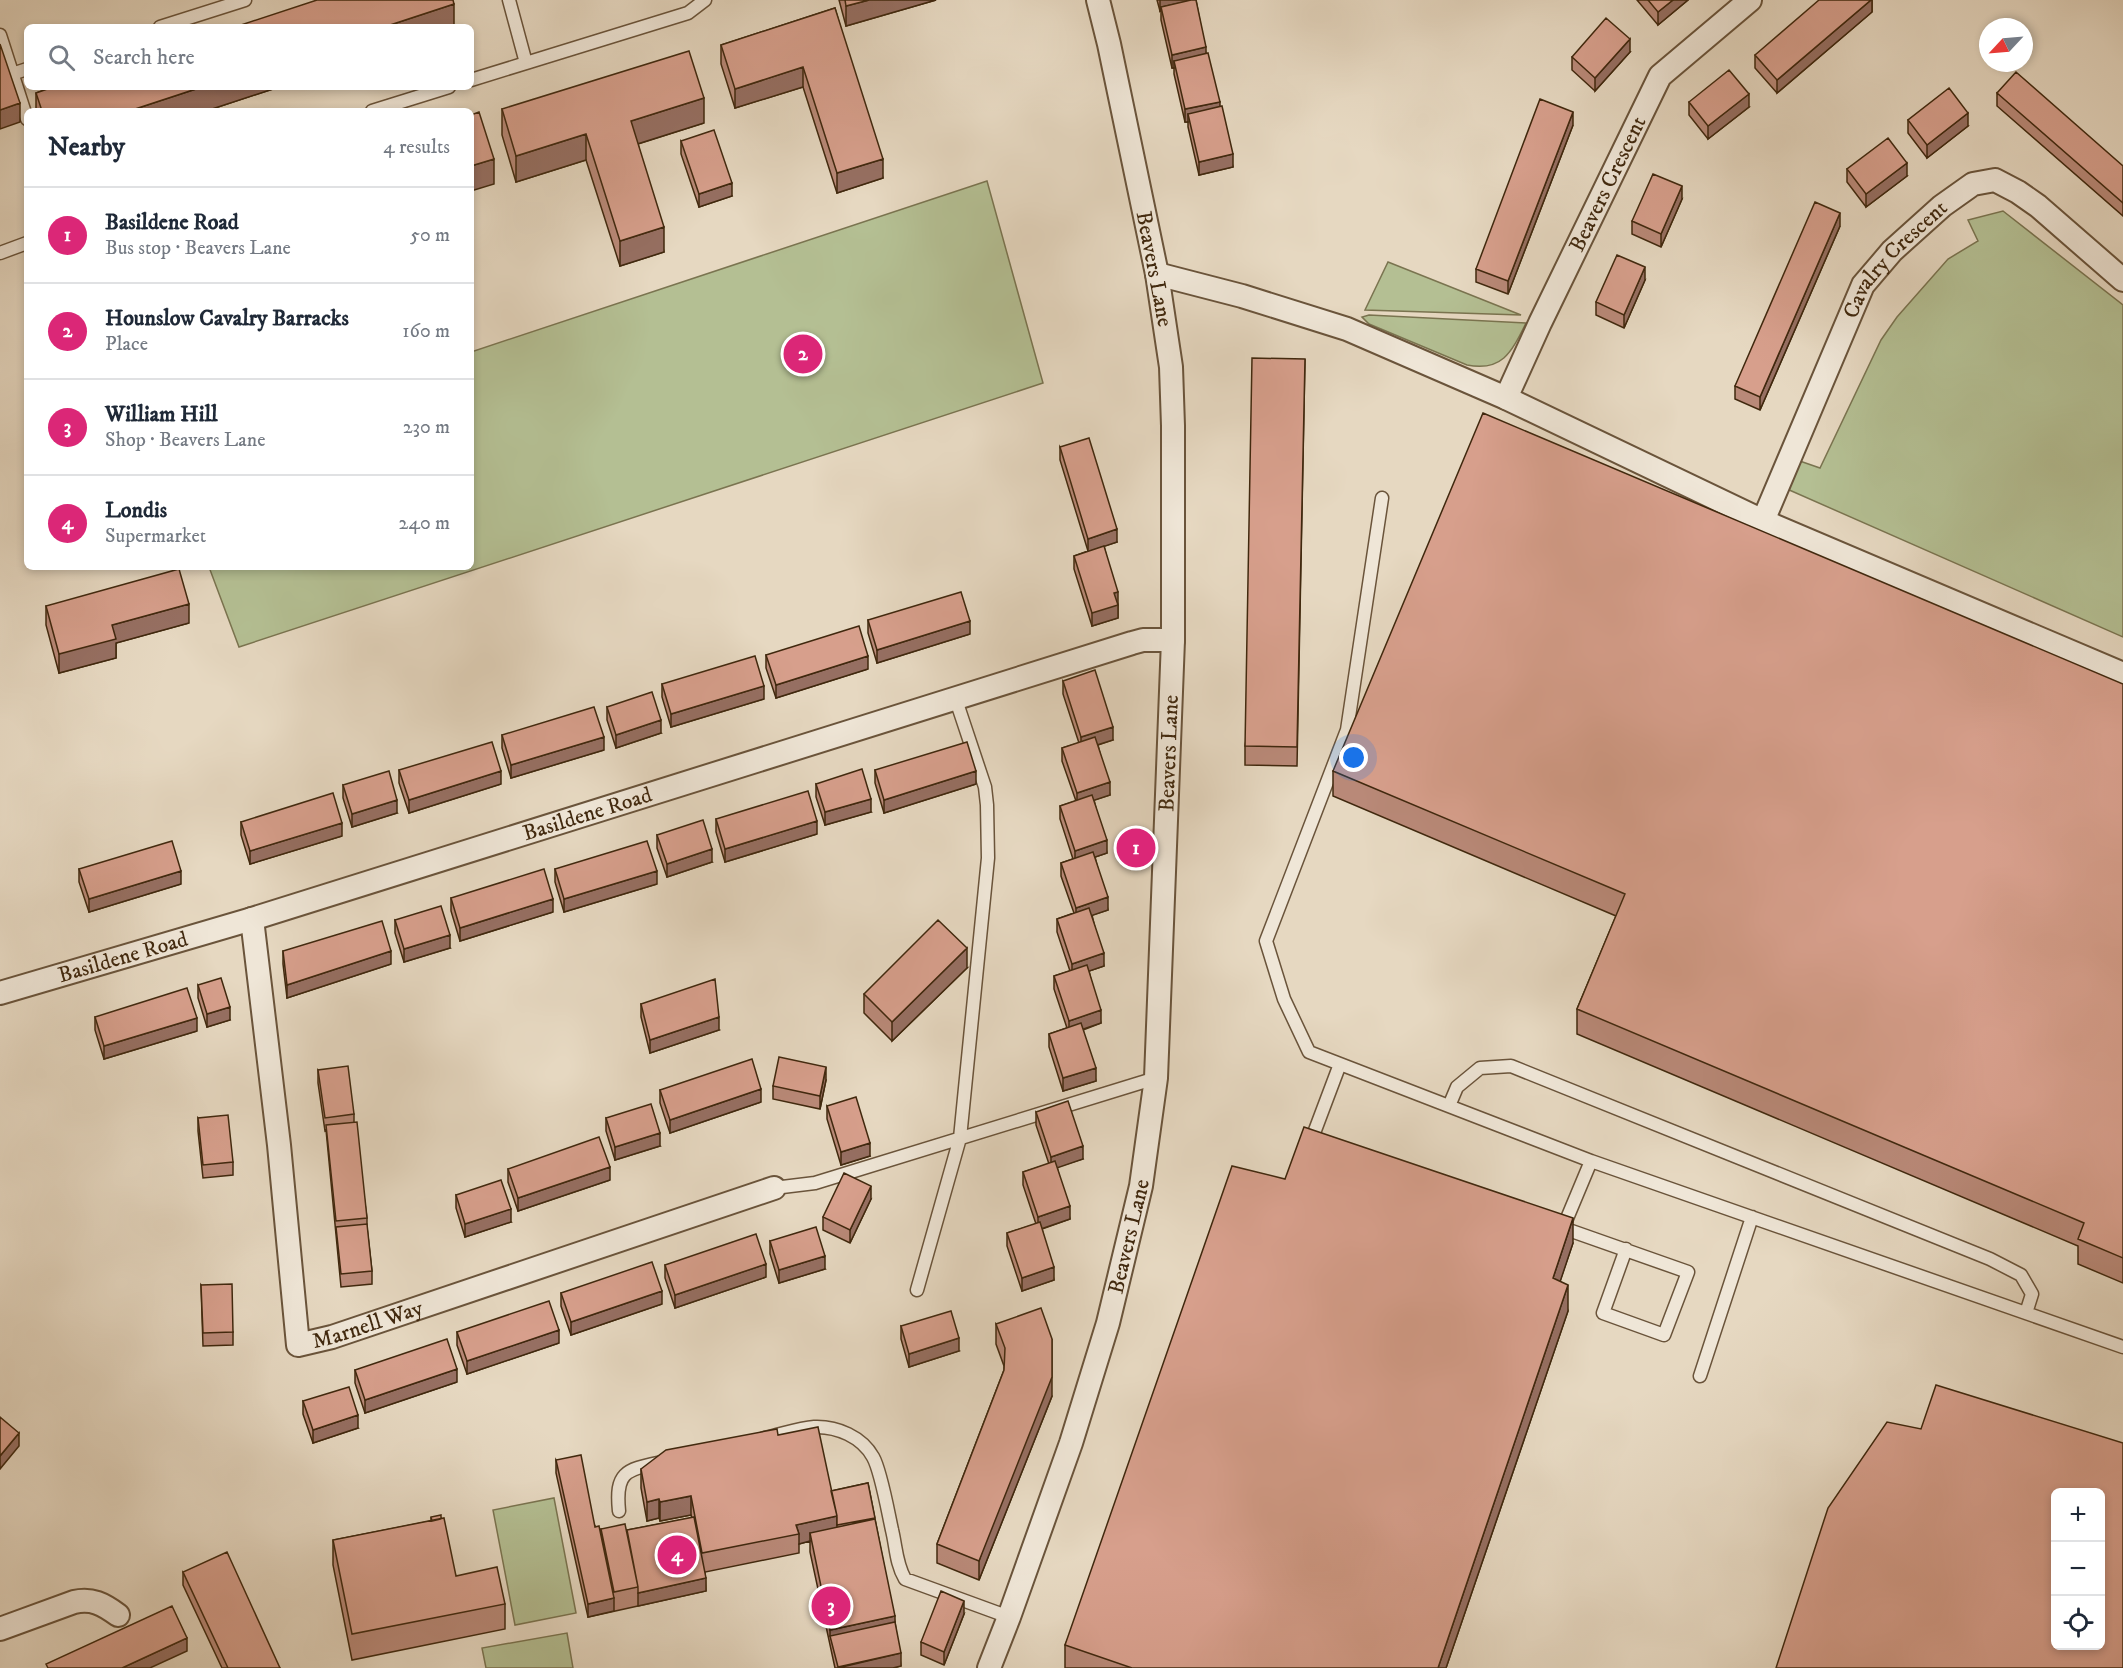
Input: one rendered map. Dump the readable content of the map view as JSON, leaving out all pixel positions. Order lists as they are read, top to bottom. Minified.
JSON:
{"streets":{"street":["Beavers Crescent","Cavalry Crescent","Beavers Lane","Basildene Road","Marnell Way"]},"crossings":[["Beavers Lane","Basildene Road"],["Basildene Road","Marnell Way"]],"north":"bottom left","page":{"search":"Search here","heading":["Nearby","4 results"],"list":[{"mark":"1","name":"Basildene Road","note":"Bus stop · Beavers Lane","value":"50 m"},{"mark":"2","name":"Hounslow Cavalry Barracks","note":"Place","value":"160 m"},{"mark":"3","name":"William Hill","note":"Shop · Beavers Lane","value":"230 m"},{"mark":"4","name":"Londis","note":"Supermarket","value":"240 m"}],"pins":["2","1","4","3"],"map_buttons":["+","−"]}}
